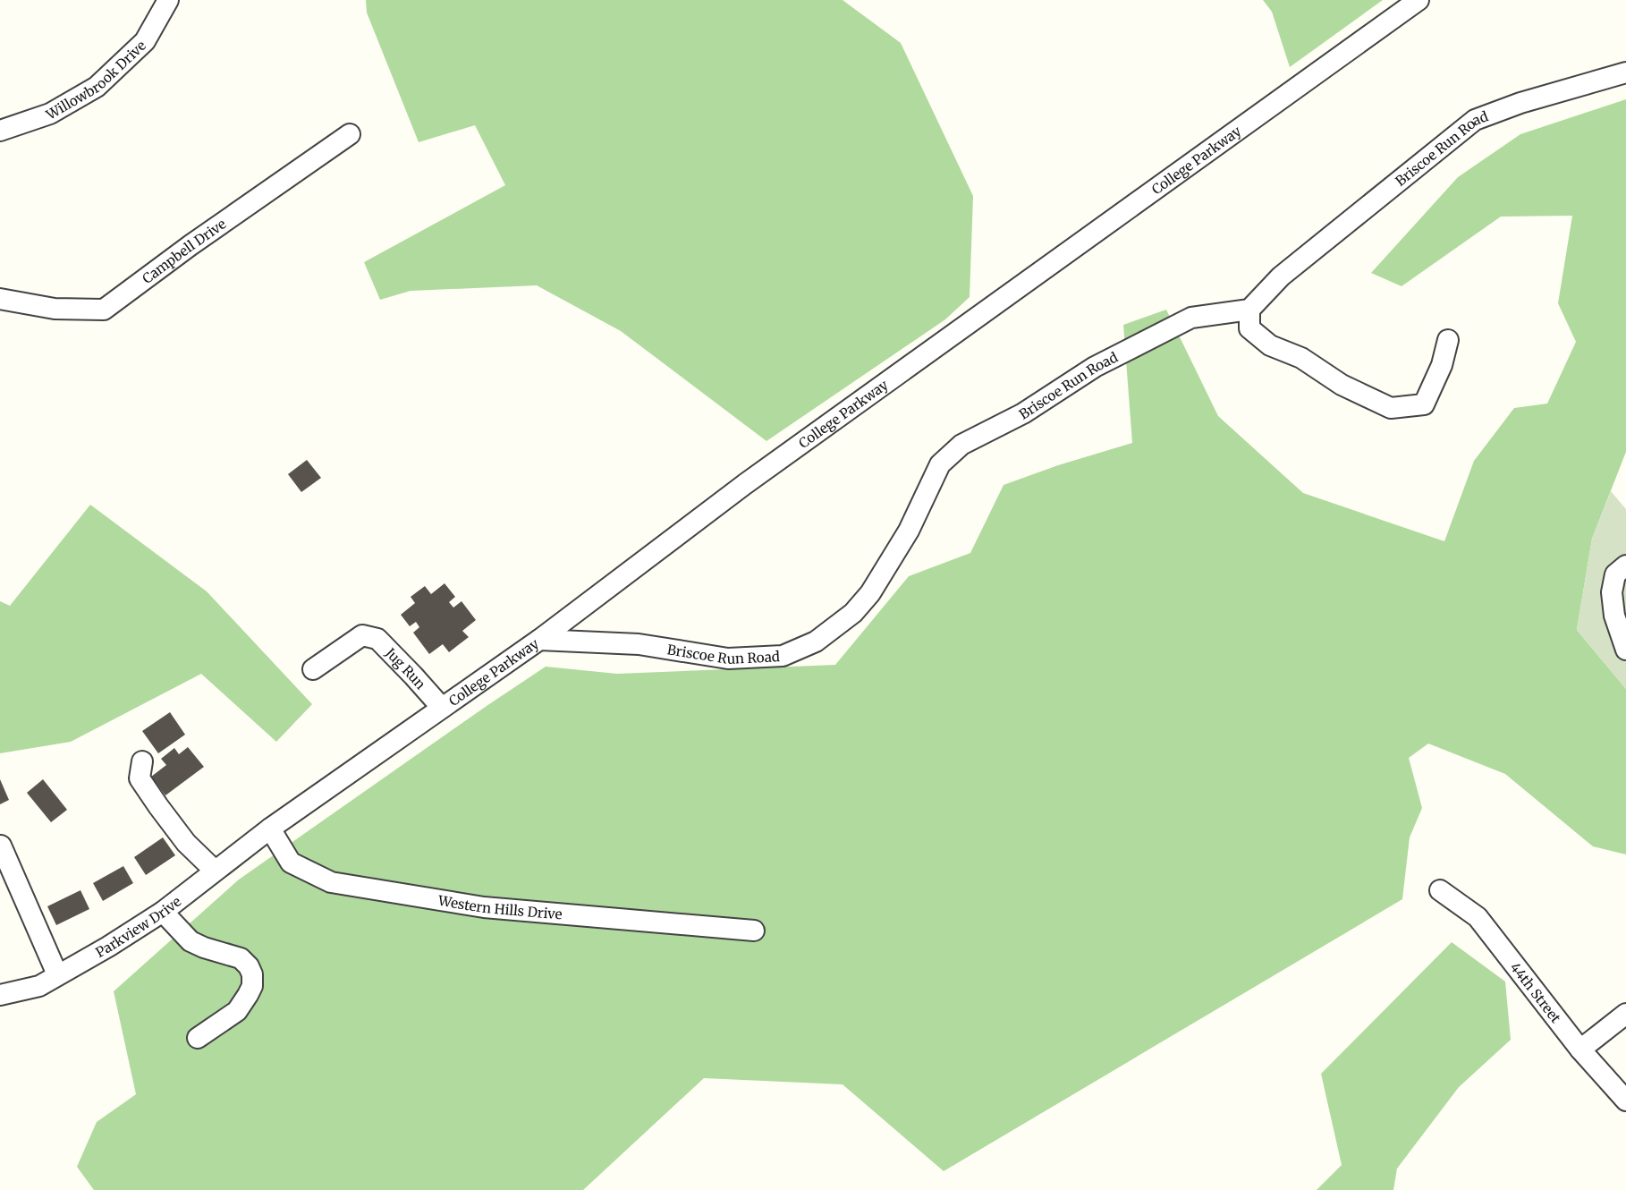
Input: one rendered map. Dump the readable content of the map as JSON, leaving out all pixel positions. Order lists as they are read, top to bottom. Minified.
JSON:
{"streets":{"street":["Willowbrook Drive","Briscoe Run Road","College Parkway","Campbell Drive","Jug Run","Western Hills Drive","Parkview Drive","44th Street"]},"crossings":[["Briscoe Run Road","College Parkway"],["College Parkway","Jug Run"],["College Parkway","Western Hills Drive"],["College Parkway","Parkview Drive"],["Western Hills Drive","Parkview Drive"]]}
